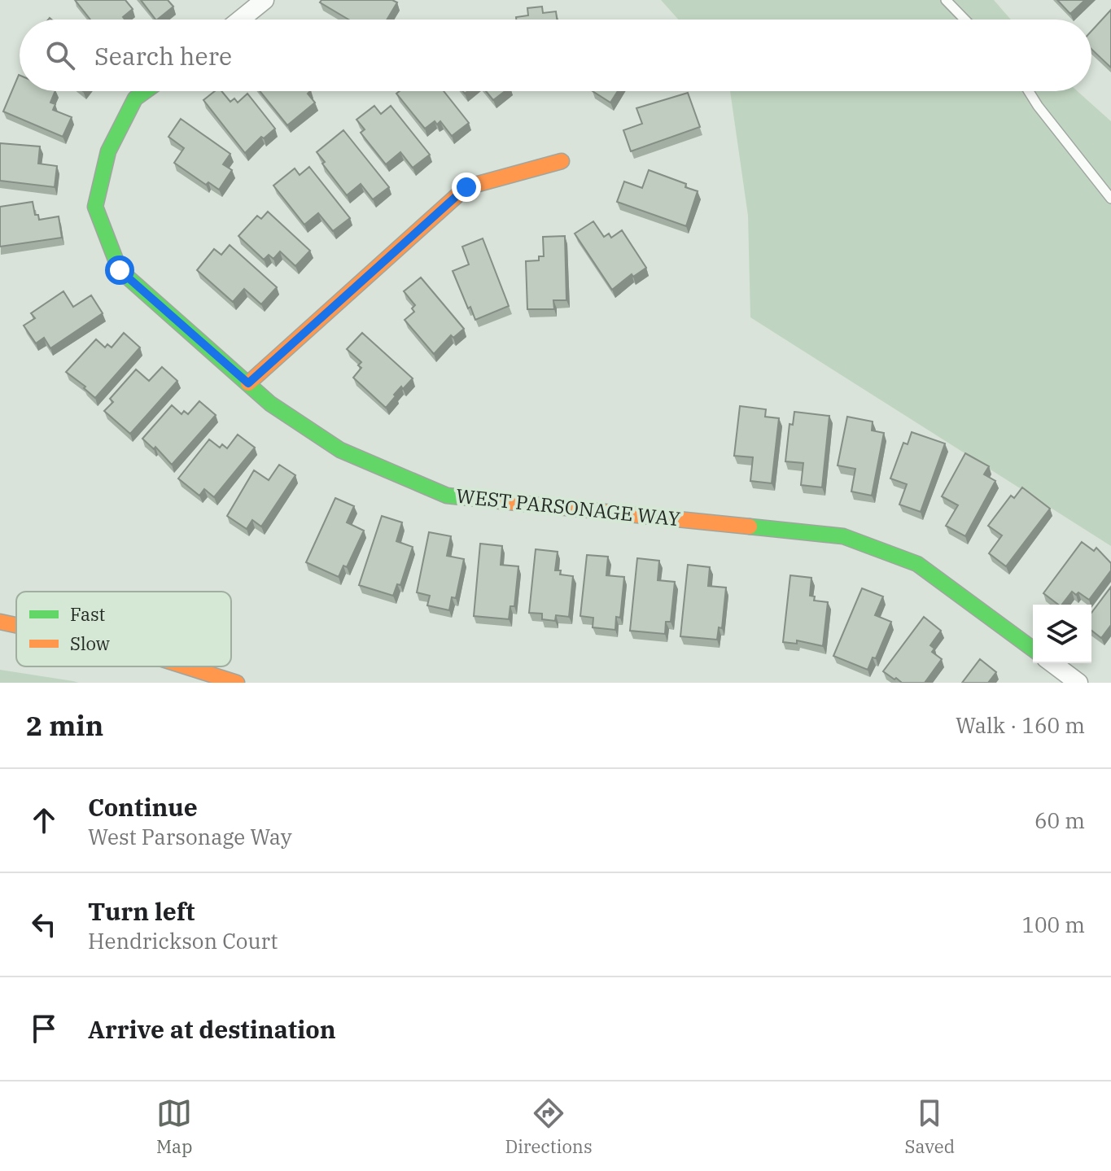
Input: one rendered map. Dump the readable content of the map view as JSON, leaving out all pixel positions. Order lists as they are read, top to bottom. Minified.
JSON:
{"streets":{"street":["WEST PARSONAGE WAY"]},"legend":["Fast","Slow"],"page":{"search":"Search here","heading":["2 min","Walk · 160 m"],"list":[["Continue","West Parsonage Way","60 m"],["Turn left","Hendrickson Court","100 m"],"Arrive at destination"],"nav":["Map","Directions","Saved"]}}
